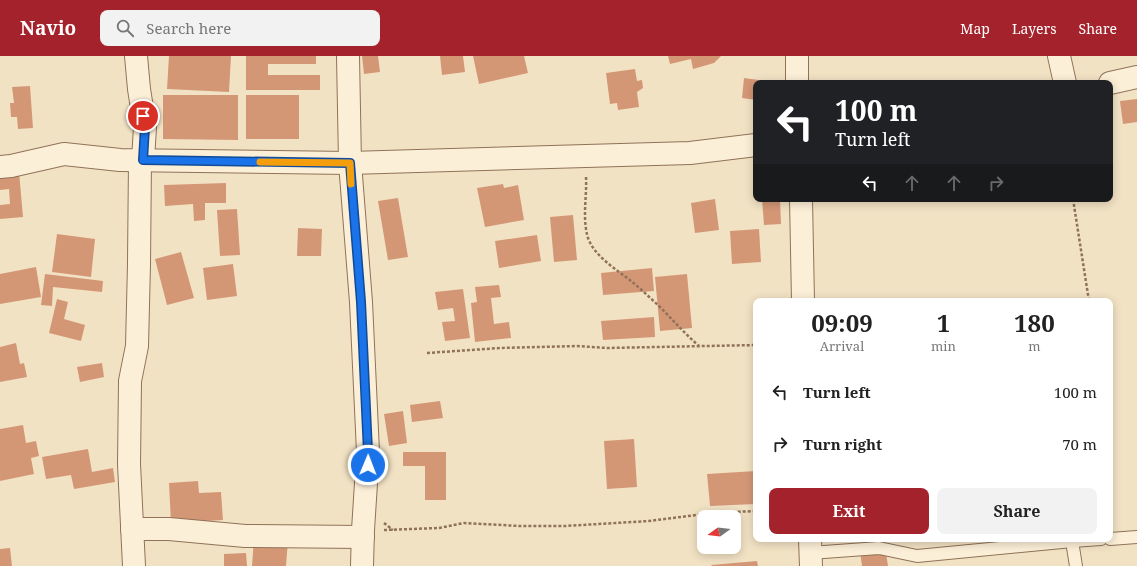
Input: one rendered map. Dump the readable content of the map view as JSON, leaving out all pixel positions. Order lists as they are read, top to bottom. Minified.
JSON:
{"north":"left","page":{"header":"Navio","search":"Search here","nav":["Map","Layers","Share"],"turn":["100 m","Turn left"],"eta":["09:09","Arrival","1","min","180","m"],"list":[{"name":"Turn left","value":"100 m"},{"name":"Turn right","value":"70 m"}],"buttons":["Exit","Share"]}}
